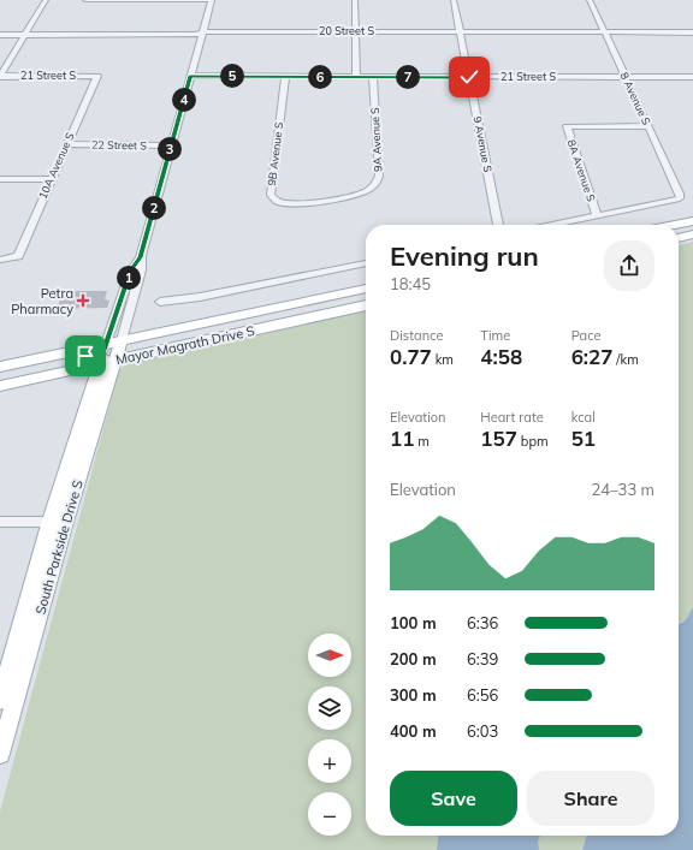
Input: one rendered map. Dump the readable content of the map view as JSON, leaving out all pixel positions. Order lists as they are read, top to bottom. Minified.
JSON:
{"streets":{"main road":["Mayor Magrath Drive S","South Parkside Drive S"],"street":["20 Street S","21 Street S","8 Avenue S","9A Avenue S","9 Avenue S","22 Street S","9B Avenue S","10A Avenue S","8A Avenue S"]},"crossings":[["20 Street S","8 Avenue S"],["20 Street S","9 Avenue S"],["21 Street S","8 Avenue S"],["21 Street S","9A Avenue S"],["21 Street S","9 Avenue S"],["21 Street S","9B Avenue S"],["21 Street S","10A Avenue S"],["8 Avenue S","8A Avenue S"],["9A Avenue S","9B Avenue S"],["22 Street S","10A Avenue S"],["Mayor Magrath Drive S","South Parkside Drive S"]],"places":{"health":["Petra Pharmacy"]},"north":"right","page":{"pins":["5","6","7","4","3","2","1"],"heading":["Evening run","18:45"],"stats":[["Distance","0.77 km"],["Time","4:58"],["Pace","6:27 /km"],["Elevation","11 m"],["Heart rate","157 bpm"],["kcal","51"]],"chart":["Elevation","24–33 m"],"list":[{"name":"100 m","note":"6:36"},{"name":"200 m","note":"6:39"},{"name":"300 m","note":"6:56"},{"name":"400 m","note":"6:03"}],"map_buttons":["+","−"],"buttons":["Save","Share"]}}
